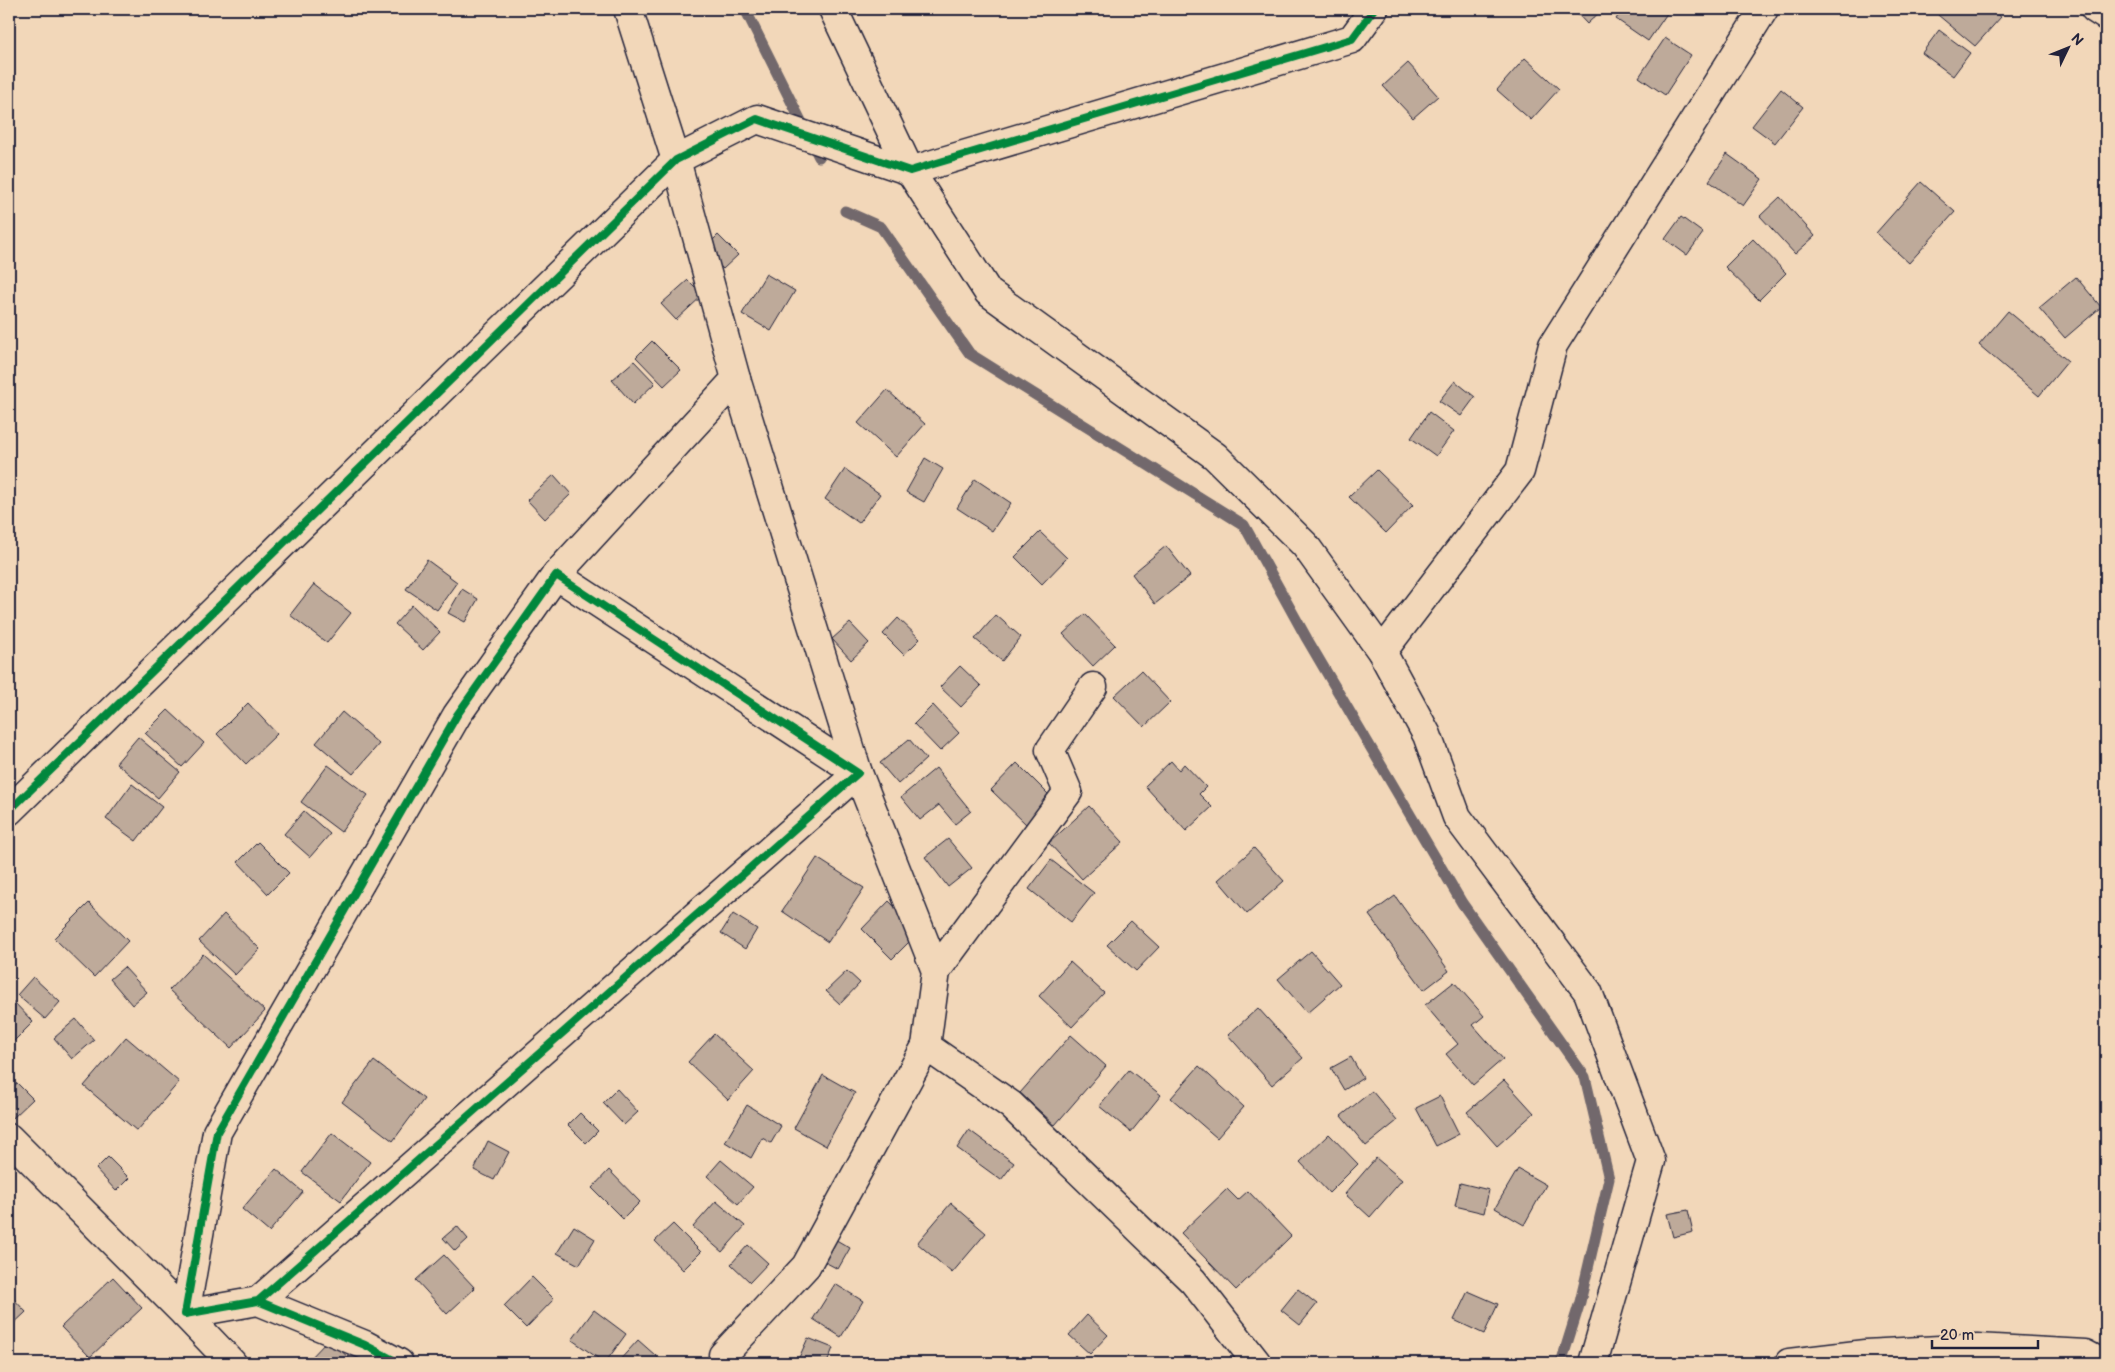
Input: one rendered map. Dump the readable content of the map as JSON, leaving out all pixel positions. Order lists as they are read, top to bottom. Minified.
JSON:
{"scale_bar":"20 m","north":"top right"}
